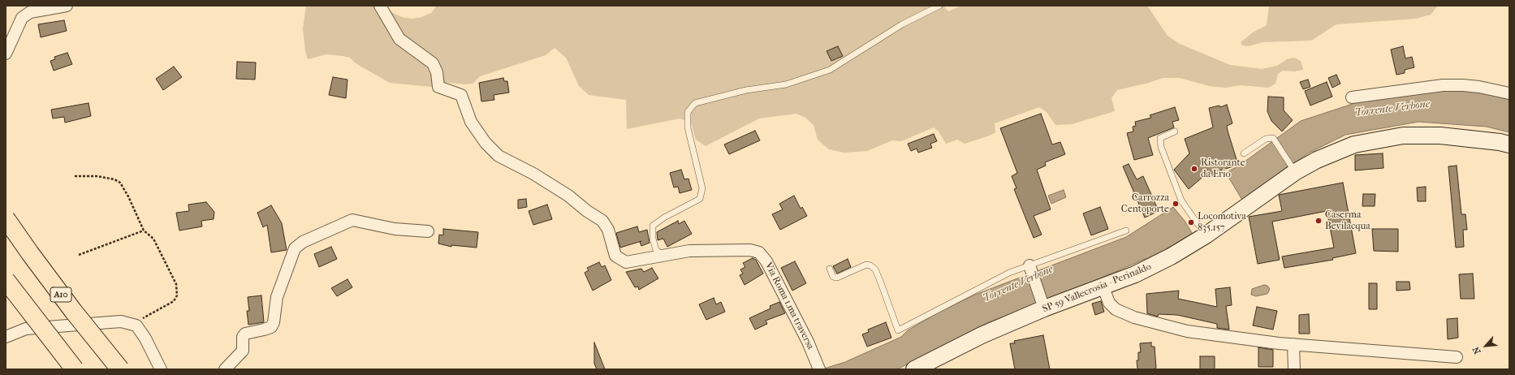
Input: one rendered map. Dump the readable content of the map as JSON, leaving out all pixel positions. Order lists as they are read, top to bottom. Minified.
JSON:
{"streets":{"highway":["A10"],"main road":["SP 59 Vallecrosia - Perinaldo"],"street":["Via Roma 1.ma traversa"]},"water":["Torrente Verbone"],"places":["Ristorante da Erio","Carrozza Centoporte","Caserma Bevilacqua","Locomotiva 835.157"],"north":"bottom left"}
